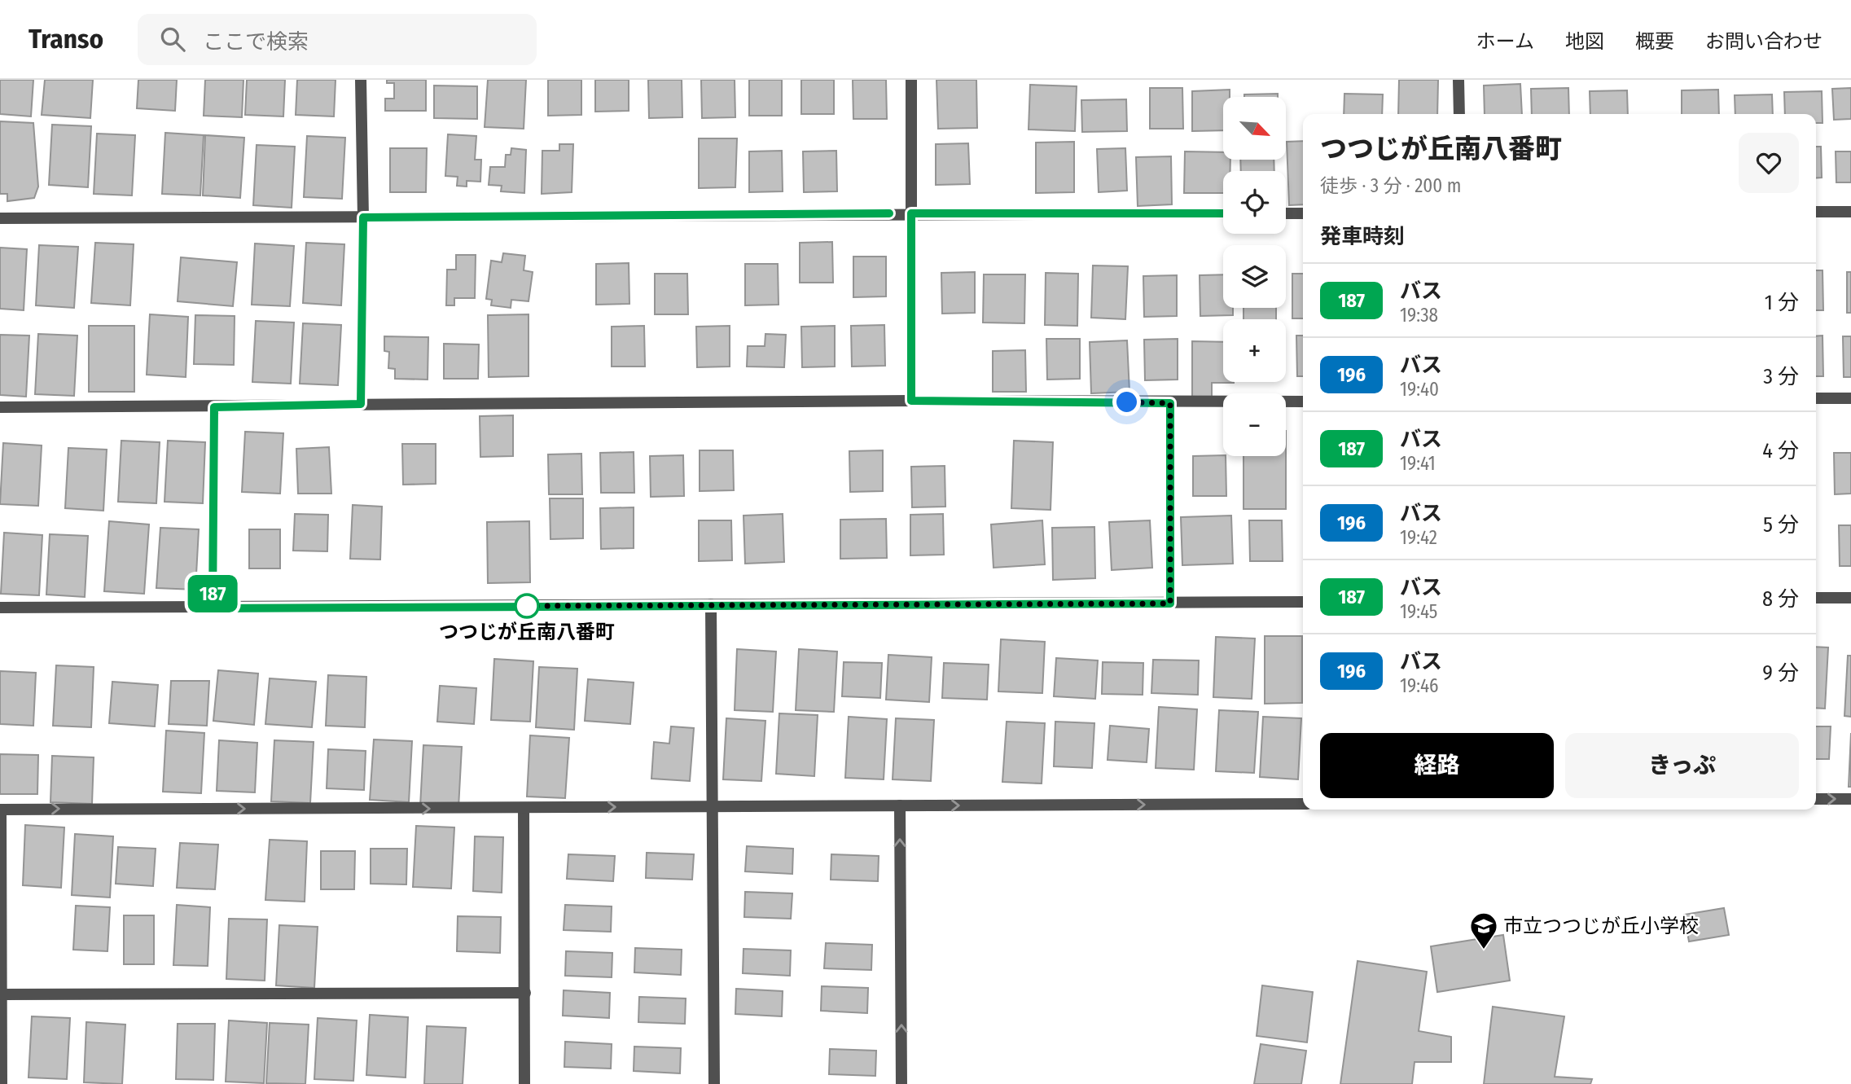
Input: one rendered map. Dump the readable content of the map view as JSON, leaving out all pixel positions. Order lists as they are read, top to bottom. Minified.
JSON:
{"places":{"other":["つつじが丘南八番町"],"school or university":["市立つつじが丘小学校"]},"lines":["bus line 187"],"north":"bottom right","page":{"header":"Transo","search":"ここで検索","nav":["ホーム","地図","概要","お問い合わせ"],"on_map":"187","map_buttons":["+","−"],"heading":[["つつじが丘南八番町","徒歩 · 3 分 · 200 m"],"発車時刻"],"list":[{"mark":"187","name":"バス","note":"19:38","value":"1 分"},{"mark":"196","name":"バス","note":"19:40","value":"3 分"},{"mark":"187","name":"バス","note":"19:41","value":"4 分"},{"mark":"196","name":"バス","note":"19:42","value":"5 分"},{"mark":"187","name":"バス","note":"19:45","value":"8 分"},{"mark":"196","name":"バス","note":"19:46","value":"9 分"}],"buttons":["経路","きっぷ"]}}
